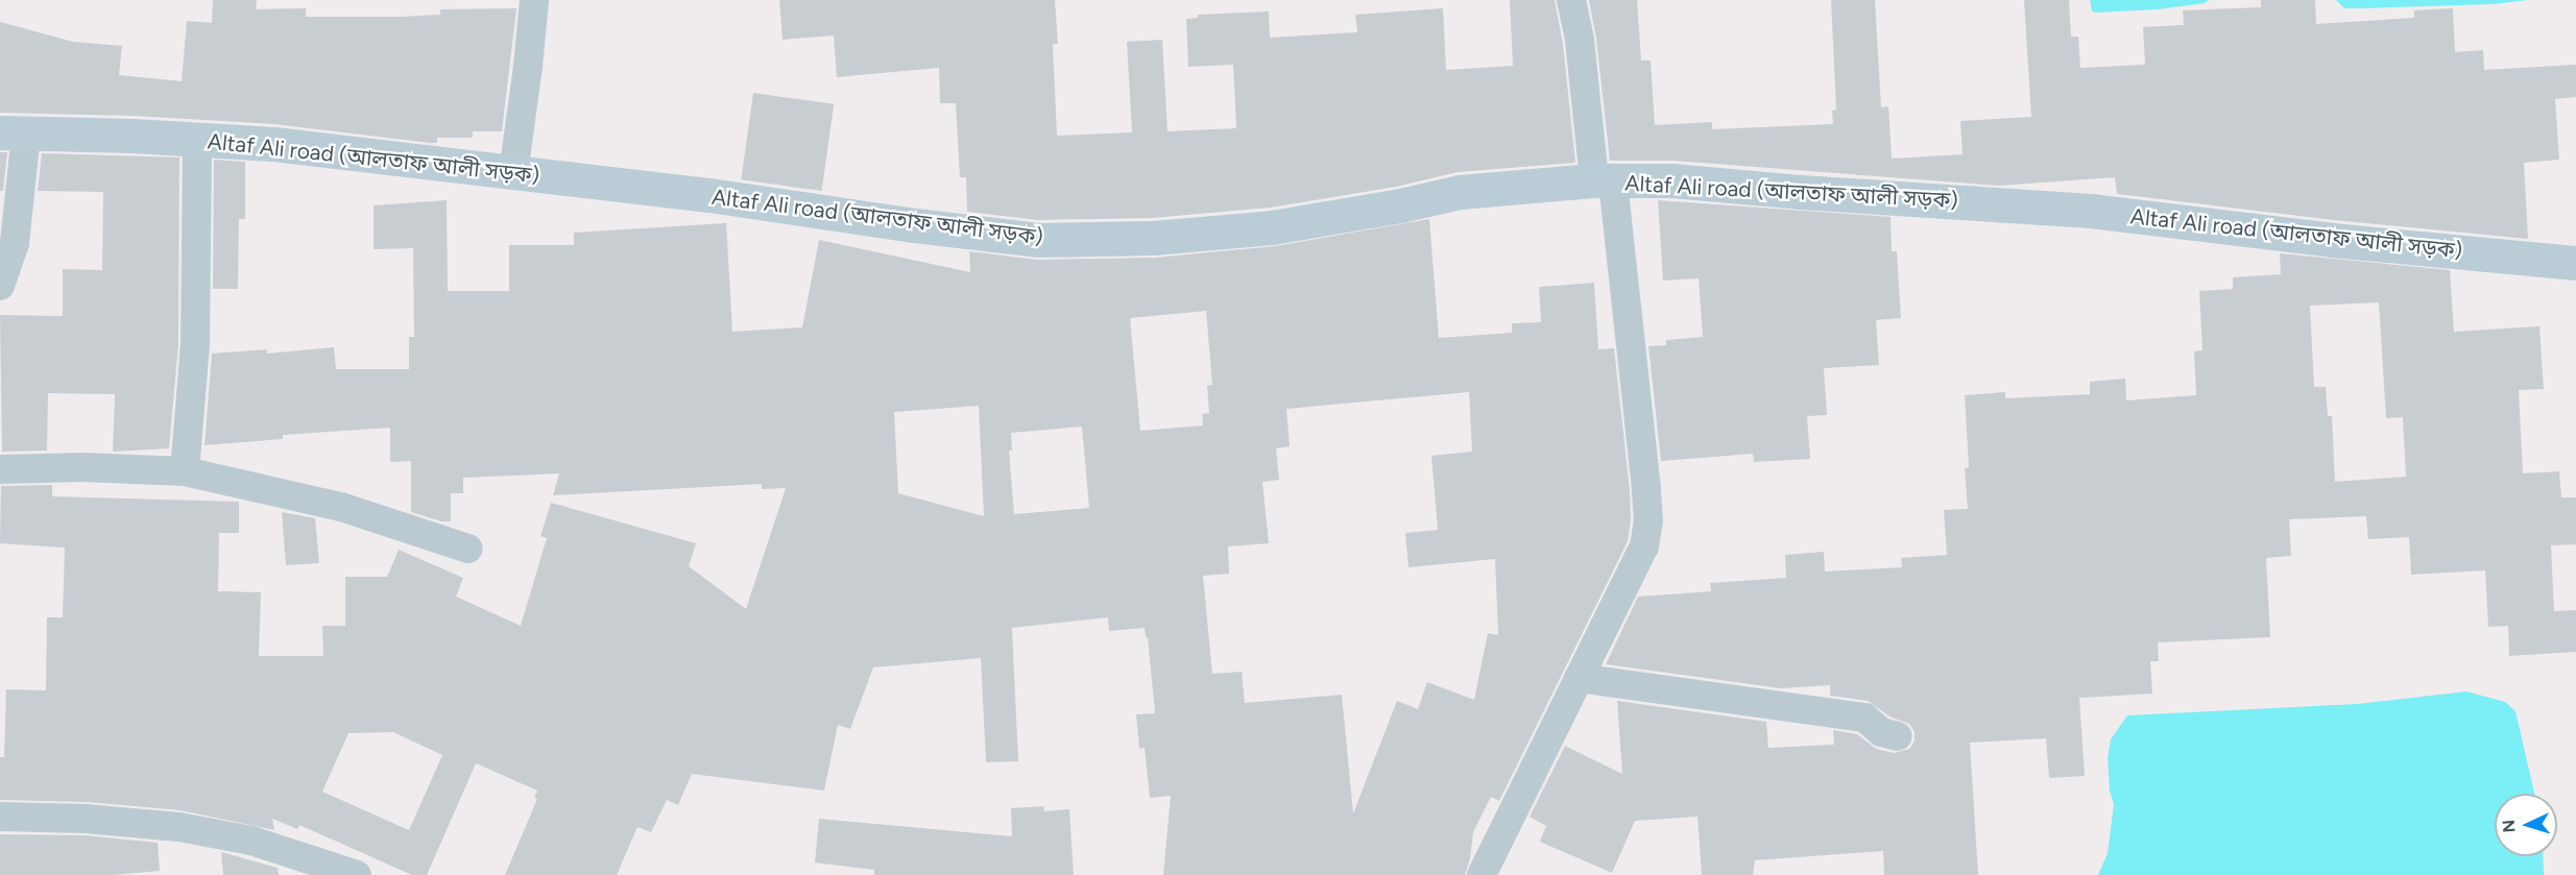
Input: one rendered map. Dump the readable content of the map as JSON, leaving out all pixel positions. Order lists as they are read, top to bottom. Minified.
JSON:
{"streets":{"main road":["Altaf Ali road (আলতাফ আলী সড়ক)"]},"north":"left"}
